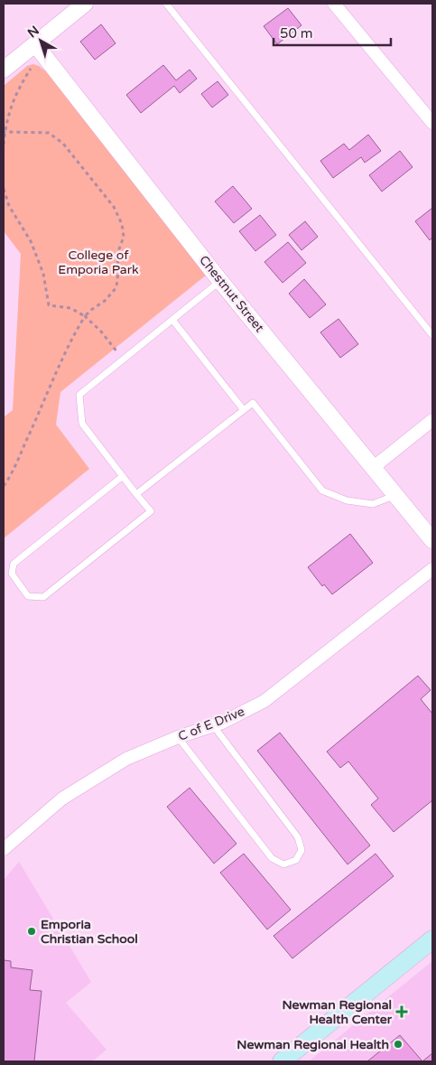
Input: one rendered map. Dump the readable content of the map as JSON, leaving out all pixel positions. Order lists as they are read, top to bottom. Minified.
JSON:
{"streets":{"street":["Chestnut Street","C of E Drive"]},"parks":["College of Emporia Park"],"places":{"other":["Emporia Christian School","Newman Regional Health"],"health":["Newman Regional Health Center"]},"scale_bar":"50 m","north":"top left"}
